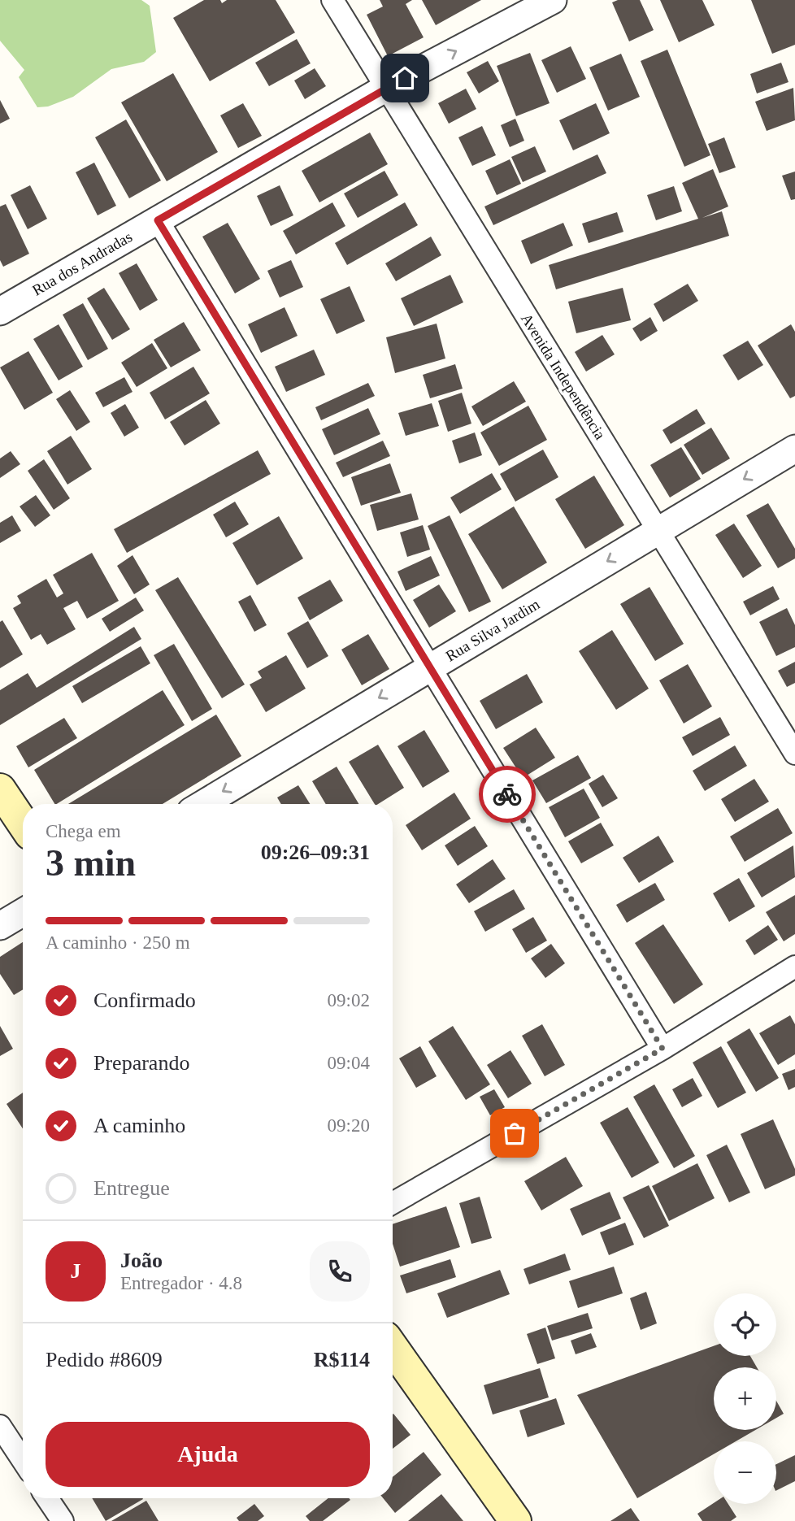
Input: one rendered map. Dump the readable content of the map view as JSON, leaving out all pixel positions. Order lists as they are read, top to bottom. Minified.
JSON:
{"streets":{"street":["Rua dos Andradas","Avenida Independência","Rua Silva Jardim"]},"crossings":[["Rua dos Andradas","Avenida Independência"],["Avenida Independência","Rua Silva Jardim"]],"one_way":["Rua Silva Jardim"],"page":{"heading":["3 min","Chega em","09:26–09:31"],"panel":["João","Entregador · 4.8","Pedido #8609","R$114"],"bar":"A caminho · 250 m","list":[["Confirmado","09:02"],["Preparando","09:04"],["A caminho","09:20"],"Entregue"],"round":"J","map_buttons":["+","−"],"buttons":"Ajuda"}}
